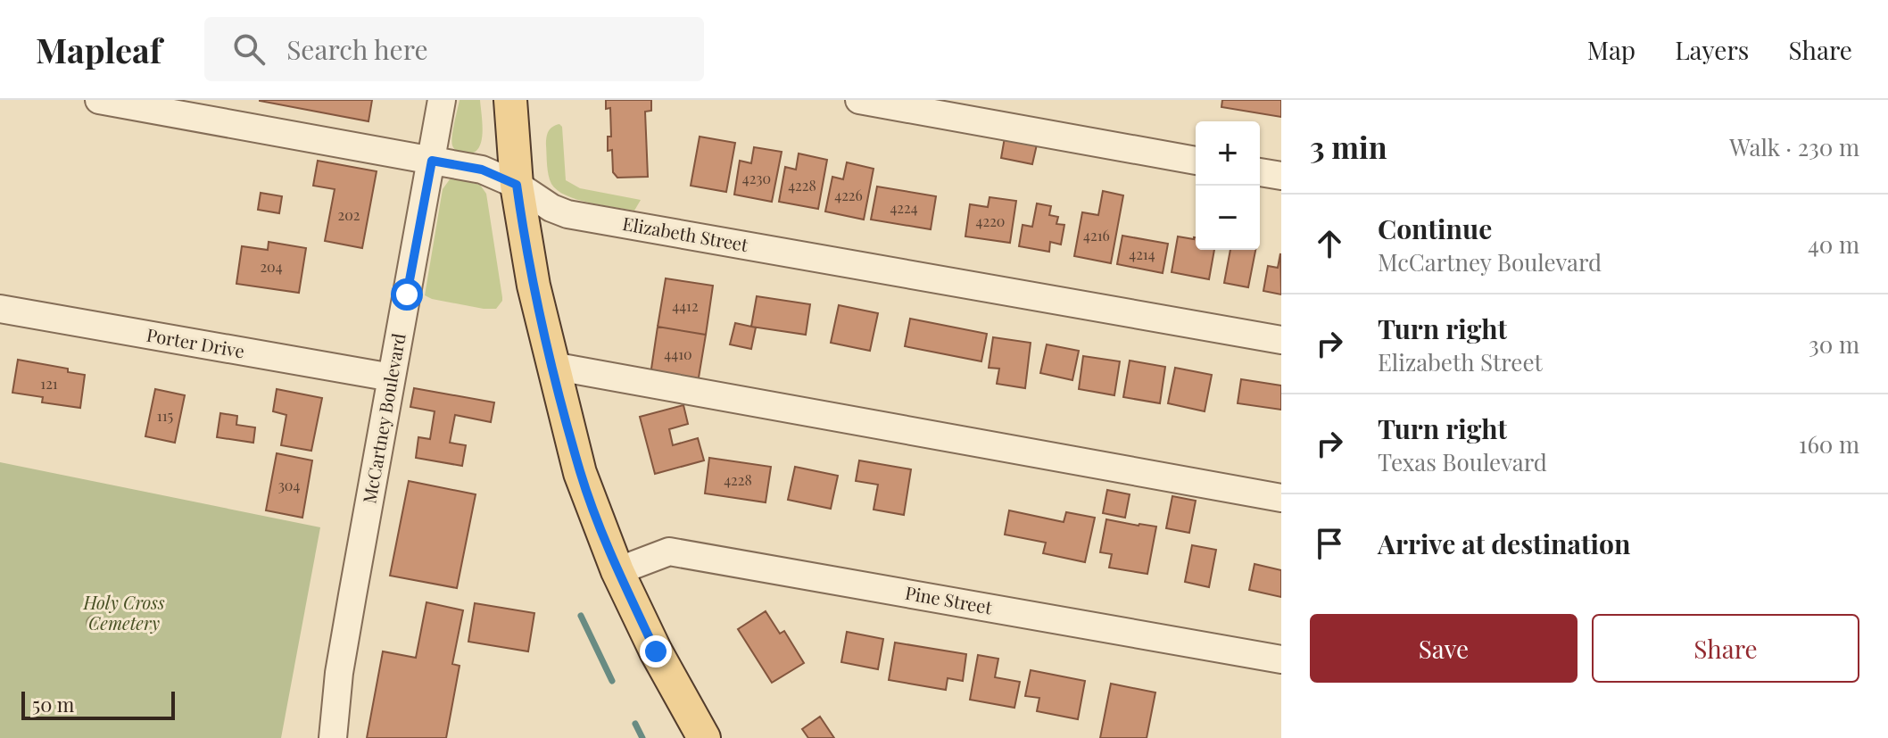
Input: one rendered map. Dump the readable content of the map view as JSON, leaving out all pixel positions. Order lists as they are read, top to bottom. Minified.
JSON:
{"streets":{"street":["Elizabeth Street","Porter Drive","McCartney Boulevard","Pine Street"]},"crossings":[["Elizabeth Street","McCartney Boulevard"],["Porter Drive","McCartney Boulevard"]],"parks":["Holy Cross Cemetery"],"house_numbers":["4230","4228","4226","4224","202","4220","4216","4214","204","4412","4410","121","115","4228","304"],"scale_bar":"50 m","page":{"header":"Mapleaf","search":"Search here","nav":["Map","Layers","Share"],"heading":["3 min","Walk · 230 m"],"map_buttons":["+","−"],"list":[["Continue","McCartney Boulevard","40 m"],["Turn right","Elizabeth Street","30 m"],["Turn right","Texas Boulevard","160 m"],"Arrive at destination"],"buttons":["Save","Share"],"scale":"50 m"}}
